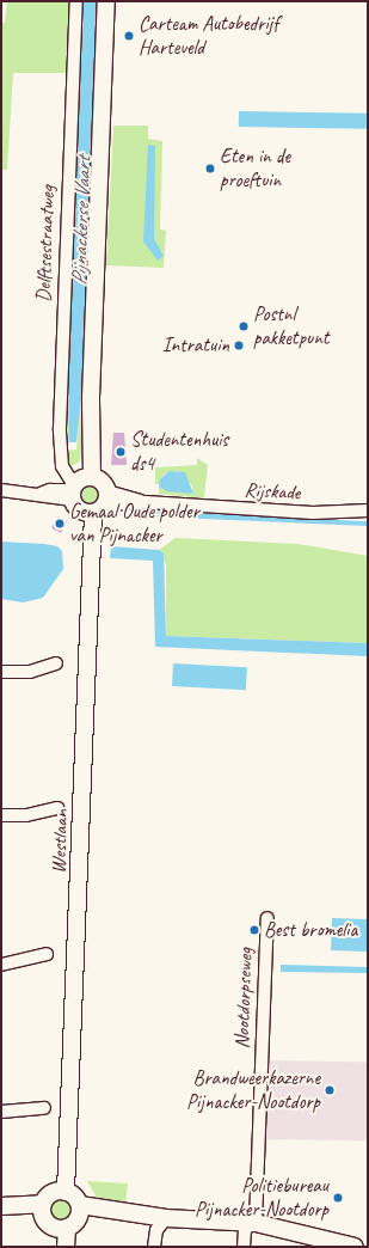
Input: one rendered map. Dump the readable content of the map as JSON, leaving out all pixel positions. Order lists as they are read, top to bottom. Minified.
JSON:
{"streets":{"main road":["Westlaan"],"street":["Delftsestraatweg","Rijskade","Nootdorpseweg"]},"crossings":[["Delftsestraatweg","Rijskade"],["Delftsestraatweg","Westlaan"],["Rijskade","Westlaan"]],"water":["Pijnackerse Vaart"],"places":["Carteam Autobedrijf Harteveld","Eten in de proeftuin","Postnl pakketpunt","Intratuin","Studentenhuis ds4","Gemaal Oude polder van Pijnacker","Best bromelia","Brandweerkazerne Pijnacker-Nootdorp","Politiebureau Pijnacker-Nootdorp"]}
